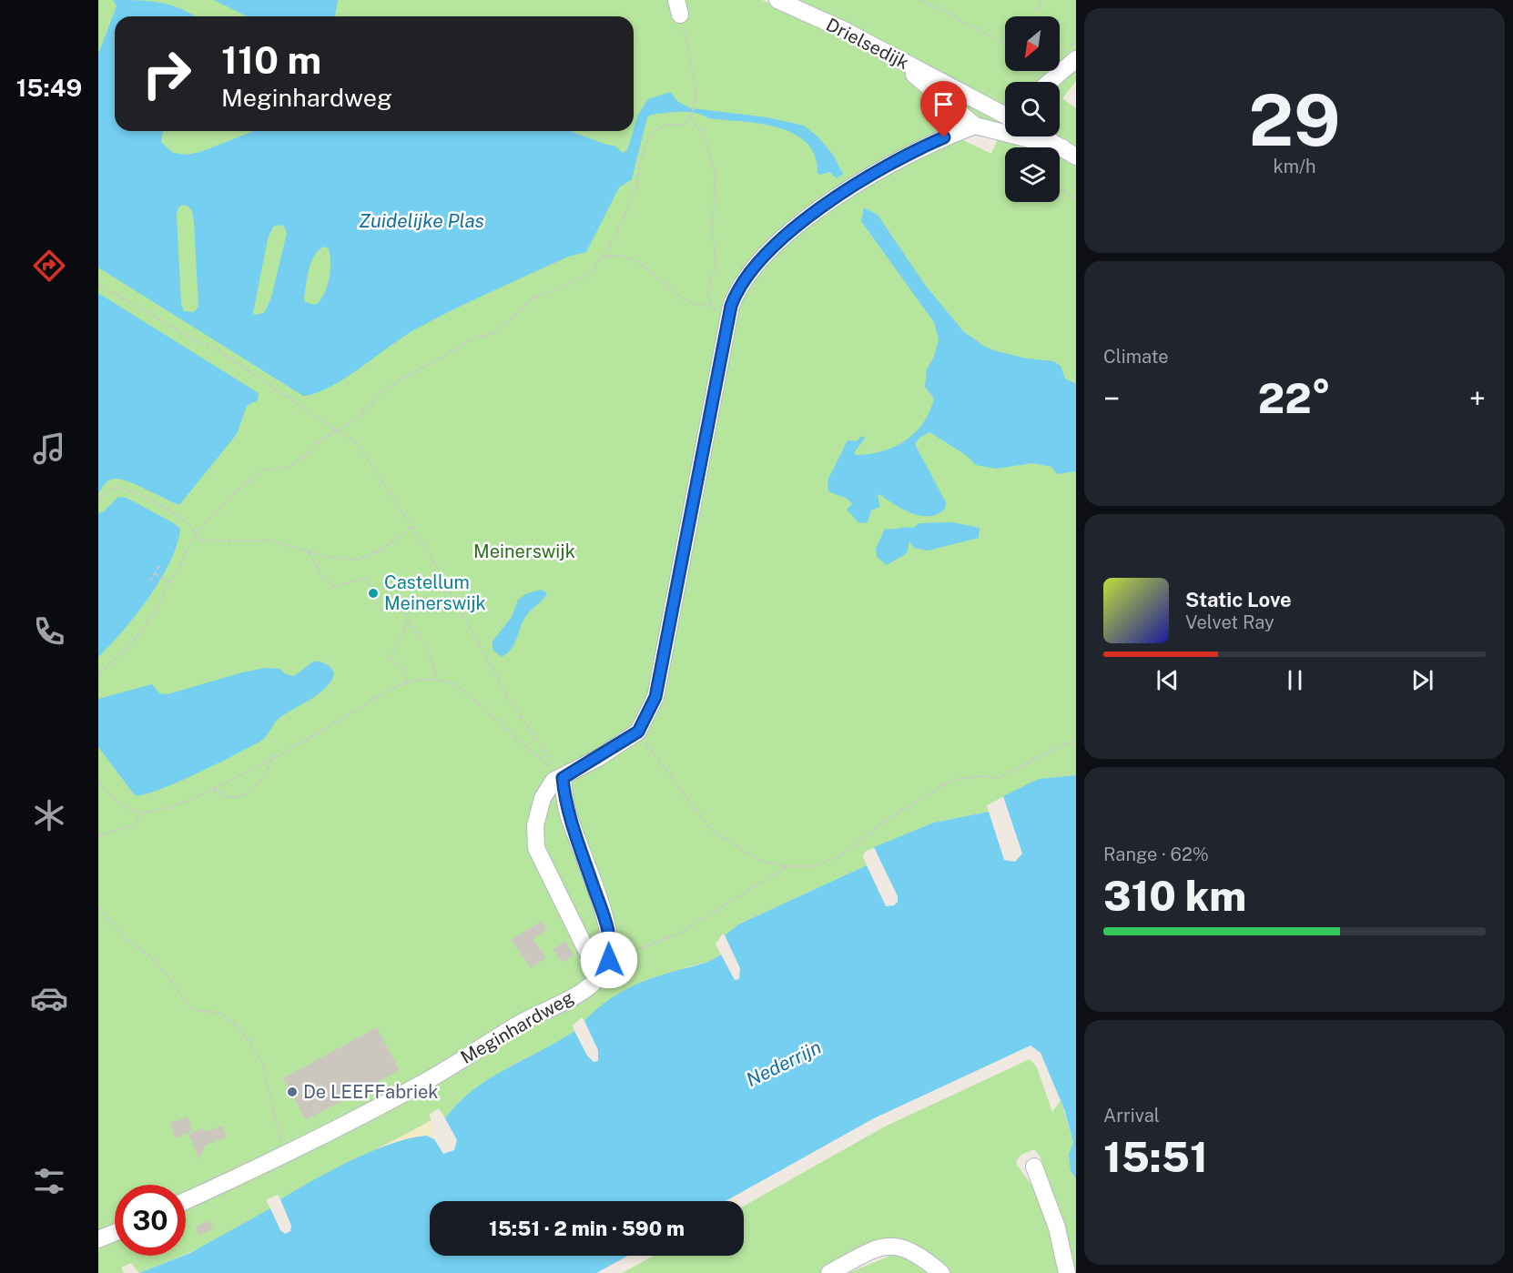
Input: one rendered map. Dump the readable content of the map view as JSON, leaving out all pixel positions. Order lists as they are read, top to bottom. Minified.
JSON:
{"streets":{"street":["Drielsedijk","Meginhardweg"]},"water":["Zuidelijke Plas","Nederrijn"],"parks":["Meinerswijk"],"places":["Castellum Meinerswijk","De LEEFFabriek"],"north":"bottom left","page":{"tabs":"15:49","tile":[["29","km/h"],"Climate",["Range · 62%","310 km"],["Arrival","15:51"]],"turn":["110 m","Meginhardweg"],"heat":["−","22°","+"],"song":["Static Love","Velvet Ray"],"limit":"30","trip":"15:51 · 2 min · 590 m"}}
